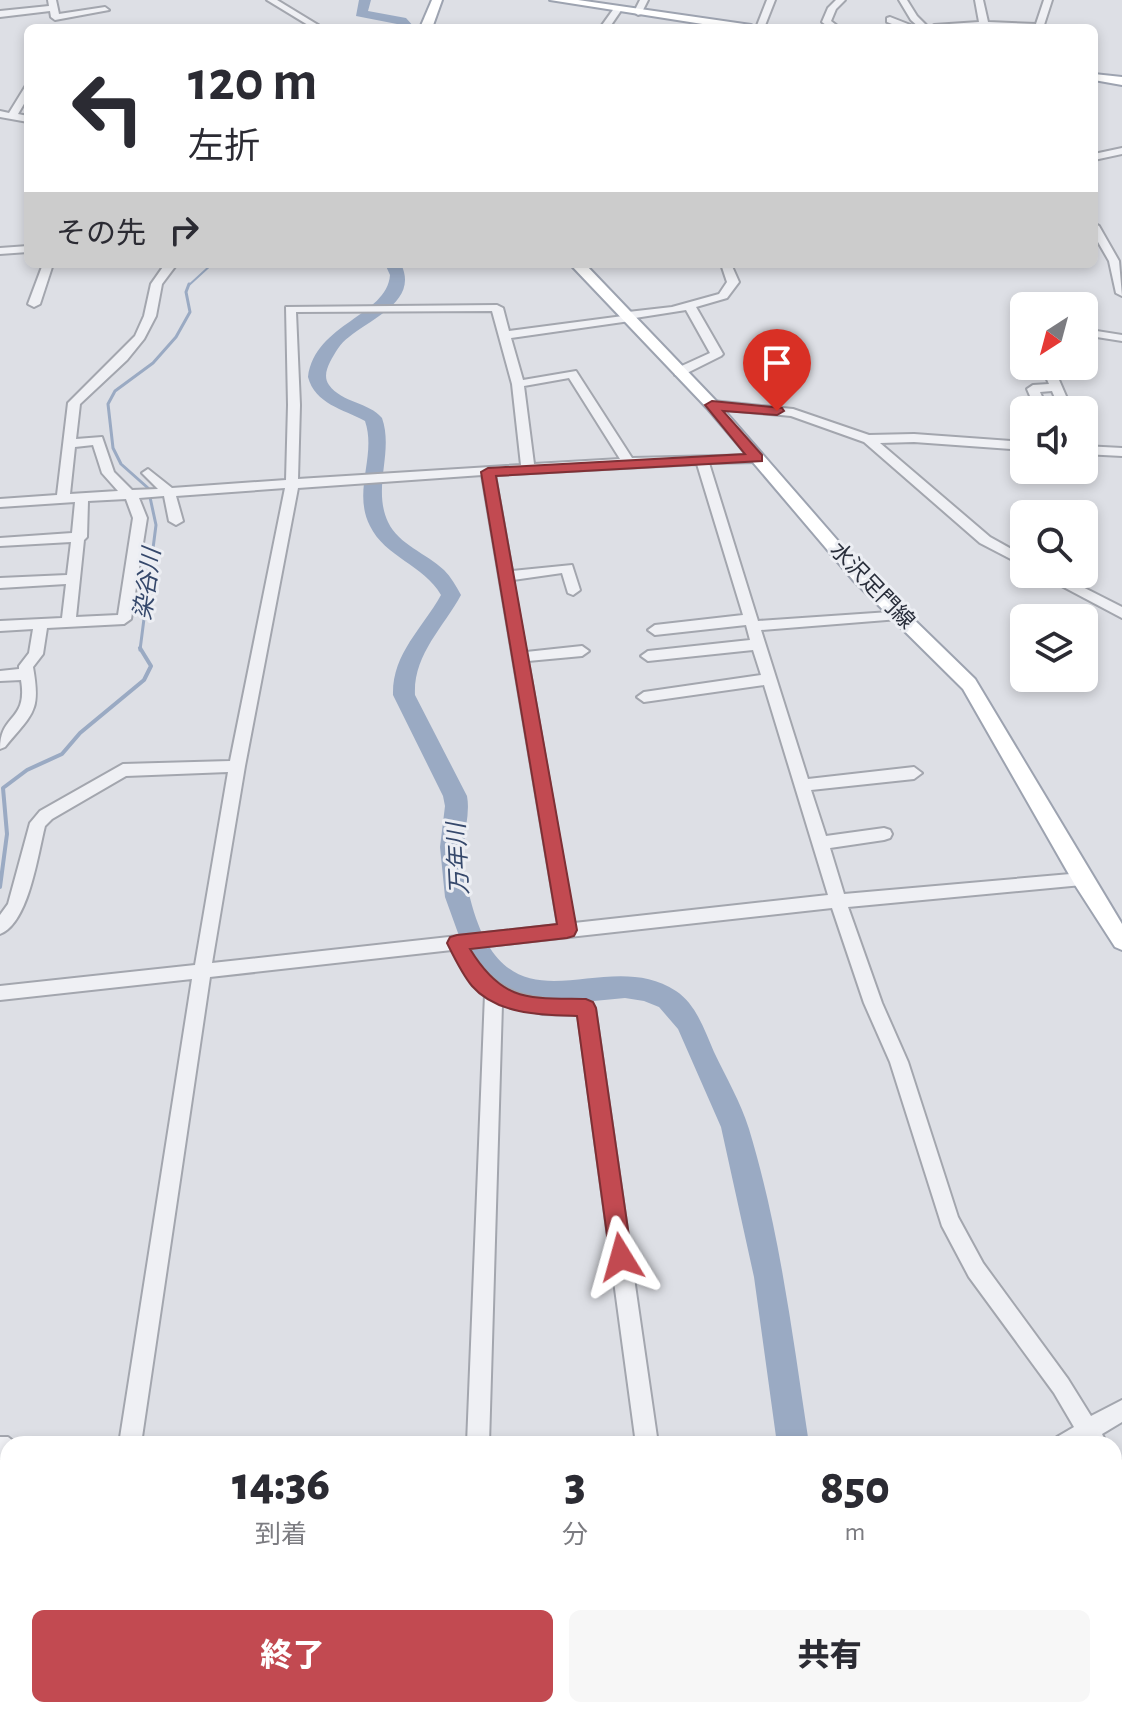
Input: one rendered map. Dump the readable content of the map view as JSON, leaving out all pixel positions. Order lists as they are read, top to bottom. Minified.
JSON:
{"streets":{"main road":["水沢足門線"]},"water":["染谷川","万年川"],"north":"bottom left","page":{"turn":["120 m","左折"],"then":"その先","eta":["14:36","到着","3","分","850","m"],"buttons":["終了","共有"]}}
